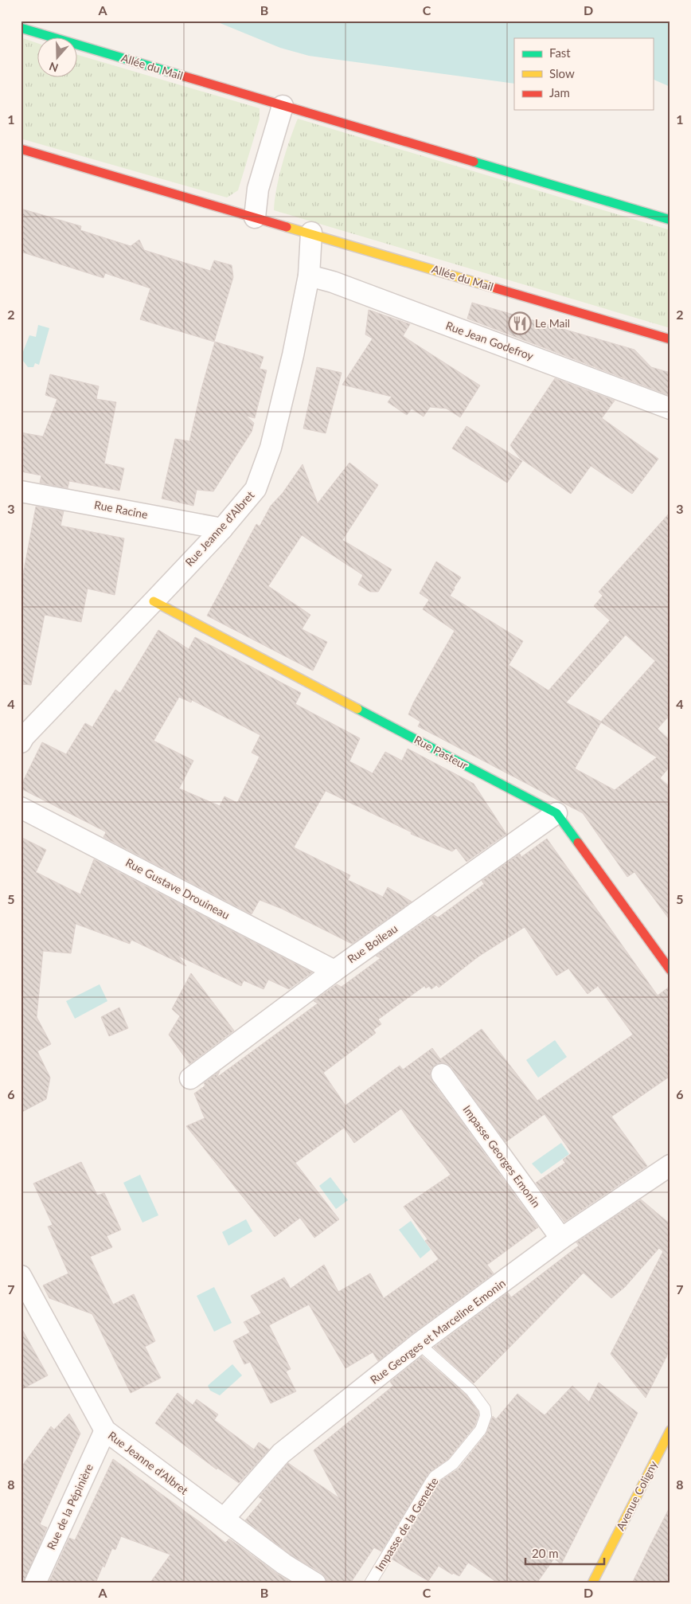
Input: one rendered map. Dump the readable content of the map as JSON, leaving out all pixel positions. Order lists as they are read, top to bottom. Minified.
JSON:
{"streets":{"street":["Allée du Mail","Rue Jean Godefroy","Rue Racine","Rue Jeanne d'Albret","Rue Pasteur","Rue Gustave Drouineau","Rue Boileau","Impasse Georges Emonin","Rue Georges et Marceline Emonin","Avenue Coligny","Rue de la Pépinière"],"lane":["Impasse de la Genette"]},"crossings":[["Allée du Mail","Rue Jeanne d'Albret"],["Rue Jean Godefroy","Rue Jeanne d'Albret"],["Rue Racine","Rue Jeanne d'Albret"],["Rue Jeanne d'Albret","Rue Pasteur"],["Rue Jeanne d'Albret","Rue Georges et Marceline Emonin"],["Rue Jeanne d'Albret","Rue de la Pépinière"],["Rue Pasteur","Rue Boileau"],["Rue Gustave Drouineau","Rue Boileau"],["Impasse Georges Emonin","Rue Georges et Marceline Emonin"],["Rue Georges et Marceline Emonin","Impasse de la Genette"]],"places":{"restaurant":["Le Mail"]},"legend":["Fast","Slow","Jam"],"scale_bar":"20 m","north":"bottom","grid":{"columns":["A","B","C","D"],"rows":["1","2","3","4","5","6","7","8"]}}
